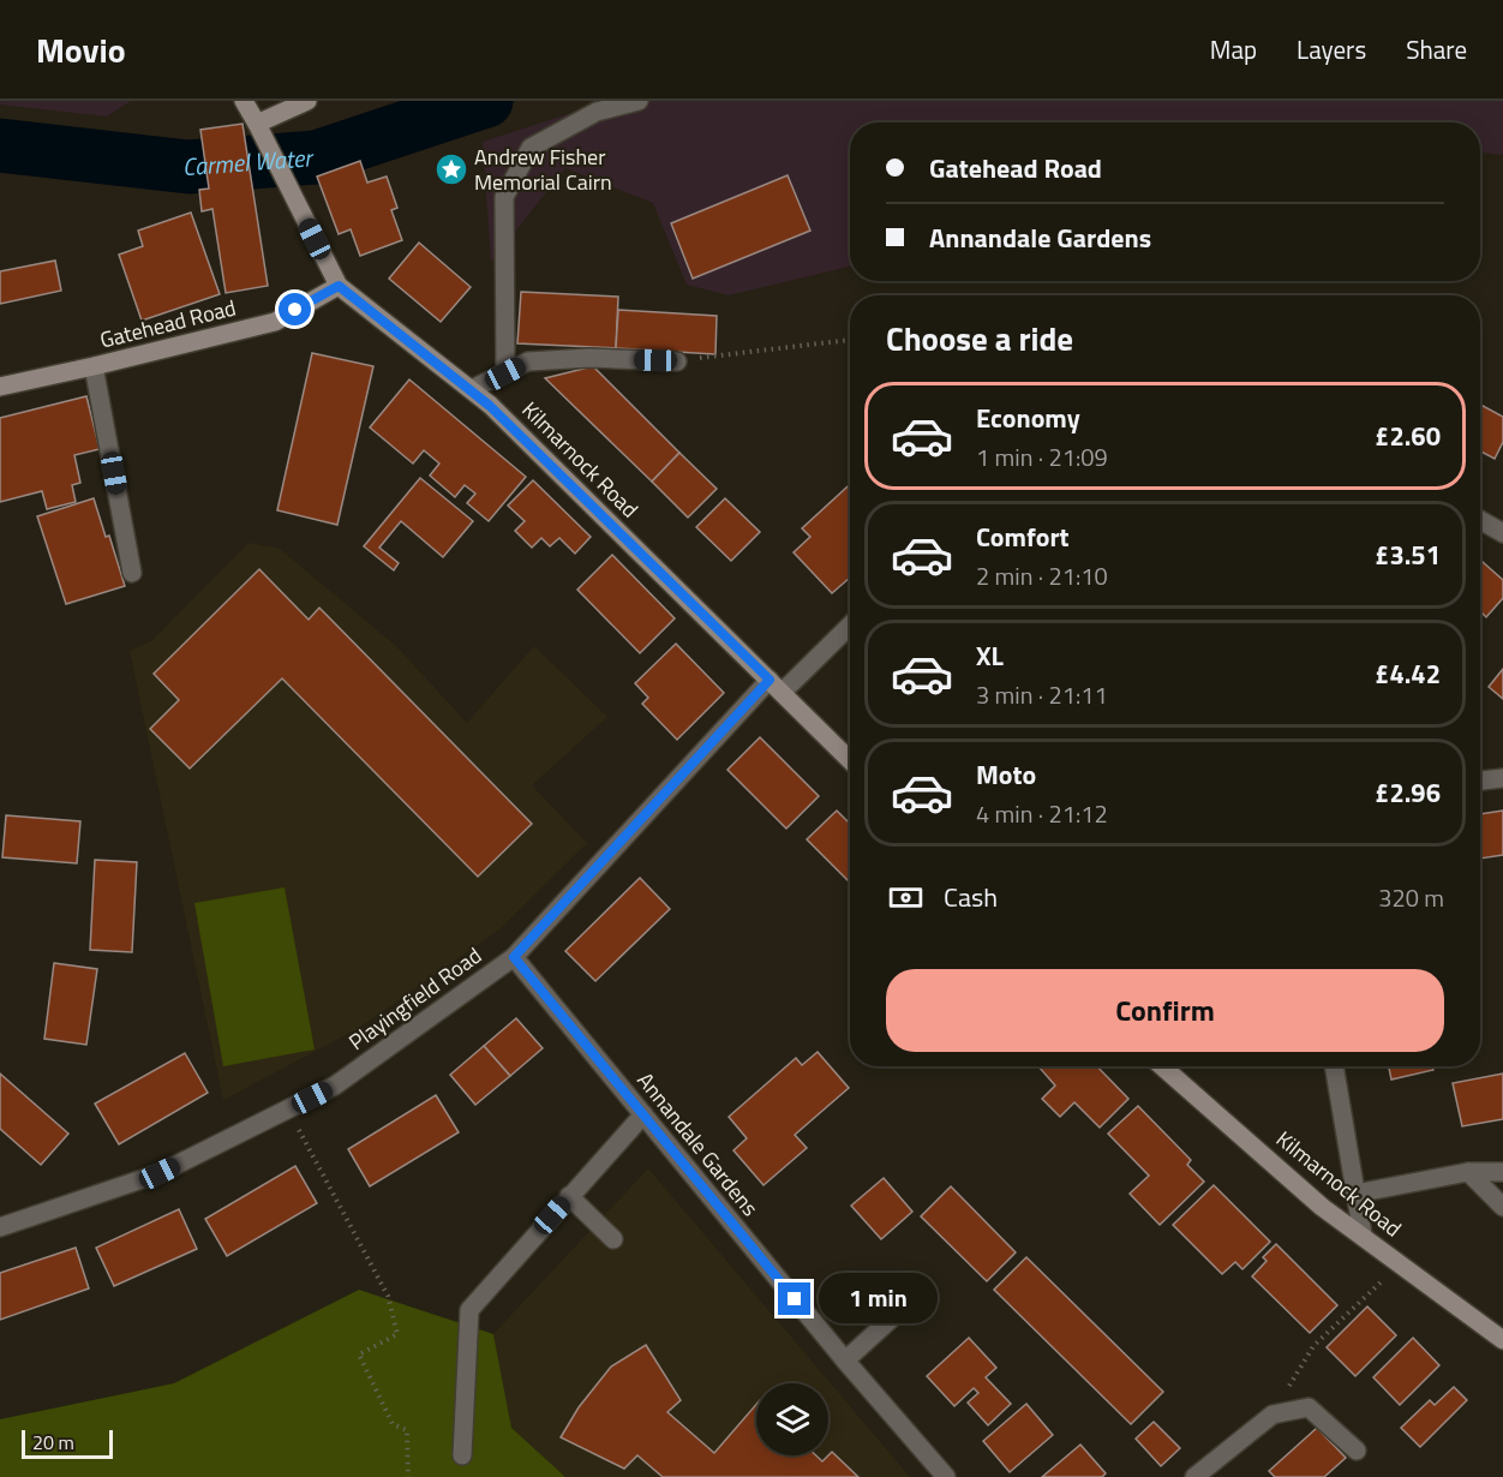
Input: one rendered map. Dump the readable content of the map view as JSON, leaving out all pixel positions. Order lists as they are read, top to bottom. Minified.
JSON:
{"streets":{"main road":["Gatehead Road","Kilmarnock Road"],"street":["Playingfield Road","Annandale Gardens"]},"crossings":[["Gatehead Road","Kilmarnock Road"],["Kilmarnock Road","Playingfield Road"],["Playingfield Road","Annandale Gardens"]],"water":["Carmel Water"],"places":{"place":["Andrew Fisher Memorial Cairn"]},"scale_bar":"20 m","page":{"header":"Movio","nav":["Map","Layers","Share"],"banner":["Gatehead Road","Annandale Gardens"],"heading":"Choose a ride","list":[{"name":"Economy","note":"1 min · 21:09","value":"£2.60"},{"name":"Comfort","note":"2 min · 21:10","value":"£3.51"},{"name":"XL","note":"3 min · 21:11","value":"£4.42"},{"name":"Moto","note":"4 min · 21:12","value":"£2.96"}],"pay":["Cash","320 m"],"buttons":"Confirm","bubble":"1 min","scale":"20 m"}}
